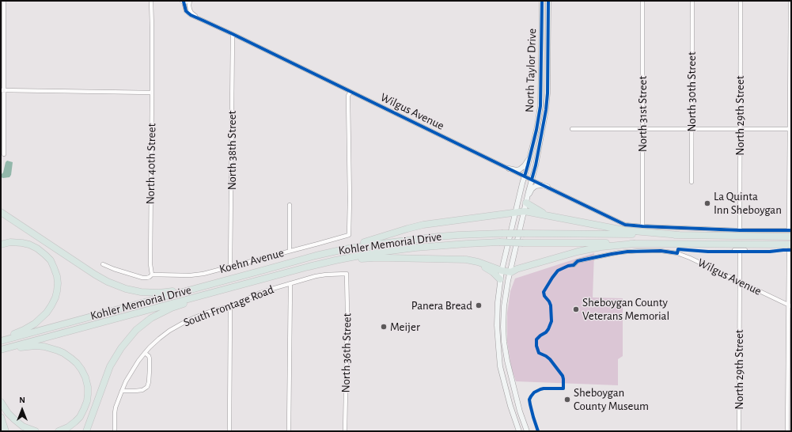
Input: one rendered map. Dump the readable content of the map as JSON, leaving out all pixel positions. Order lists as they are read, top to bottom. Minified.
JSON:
{"streets":{"highway":["Kohler Memorial Drive"],"main road":["North Taylor Drive"],"street":["North 30th Street","Wilgus Avenue","North 31st Street","North 29th Street","North 38th Street","North 40th Street","Koehn Avenue","South Frontage Road","North 36th Street"]},"crossings":[["North Taylor Drive","Wilgus Avenue"],["Wilgus Avenue","North 31st Street"],["Wilgus Avenue","North 29th Street"],["Wilgus Avenue","North 38th Street"],["Wilgus Avenue","Kohler Memorial Drive"],["Wilgus Avenue","Koehn Avenue"],["North 38th Street","Koehn Avenue"],["North 40th Street","Koehn Avenue"],["South Frontage Road","North 36th Street"]],"places":["La Quinta Inn Sheboygan","Panera Bread","Sheboygan County Veterans Memorial","Meijer","Sheboygan County Museum"],"north":"top"}
